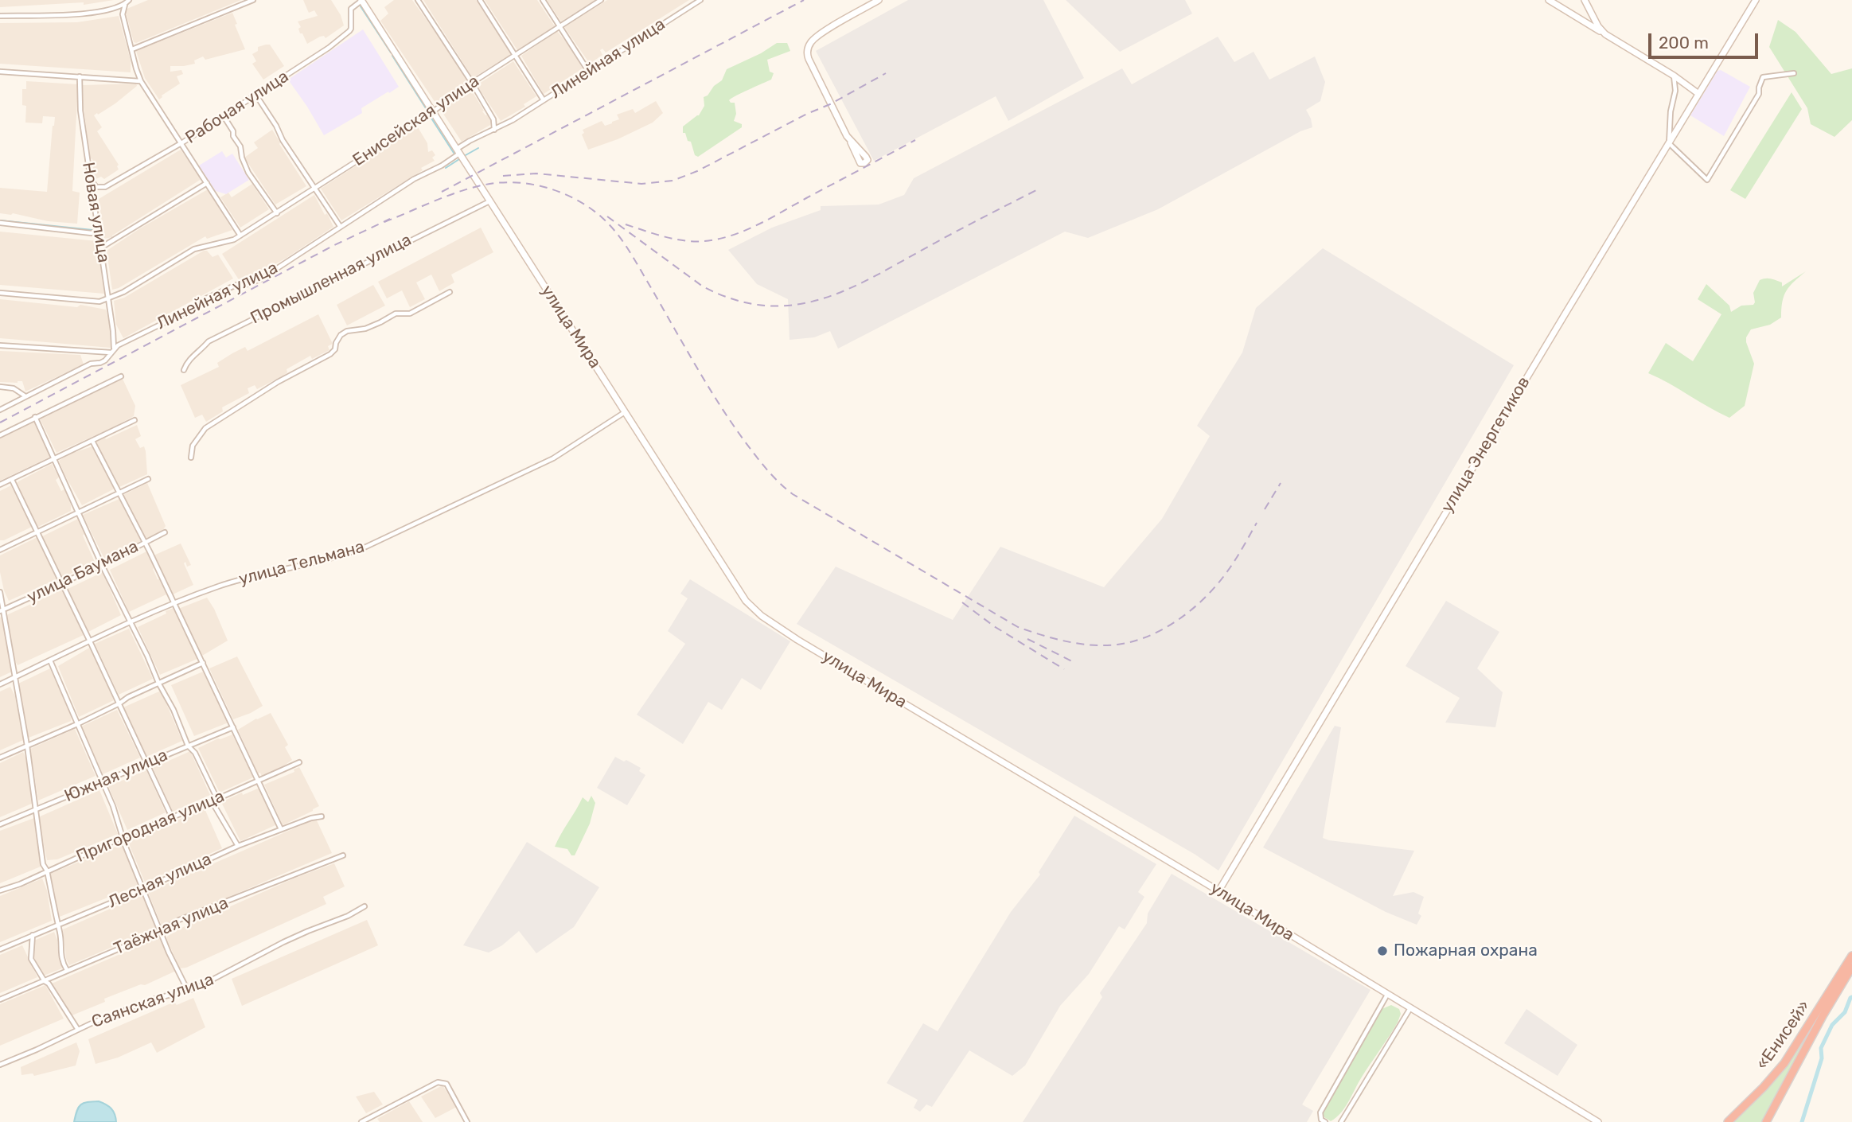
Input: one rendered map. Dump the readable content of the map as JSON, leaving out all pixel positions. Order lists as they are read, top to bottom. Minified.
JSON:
{"streets":{"highway":["«Енисей»"],"main road":["улица Мира","улица Энергетиков"],"street":["Линейная улица","Рабочая улица","Енисейская улица","Новая улица","Промышленная улица","улица Тельмана","улица Баумана","Южная улица","Пригородная улица","Лесная улица","Таёжная улица","Саянская улица"]},"crossings":[["Линейная улица","Новая улица"],["Линейная улица","улица Мира"],["Рабочая улица","Новая улица"],["Енисейская улица","Новая улица"],["Енисейская улица","улица Мира"],["Промышленная улица","улица Мира"],["улица Мира","улица Энергетиков"],["улица Мира","улица Тельмана"]],"places":["Пожарная охрана"],"scale_bar":"200 m"}
